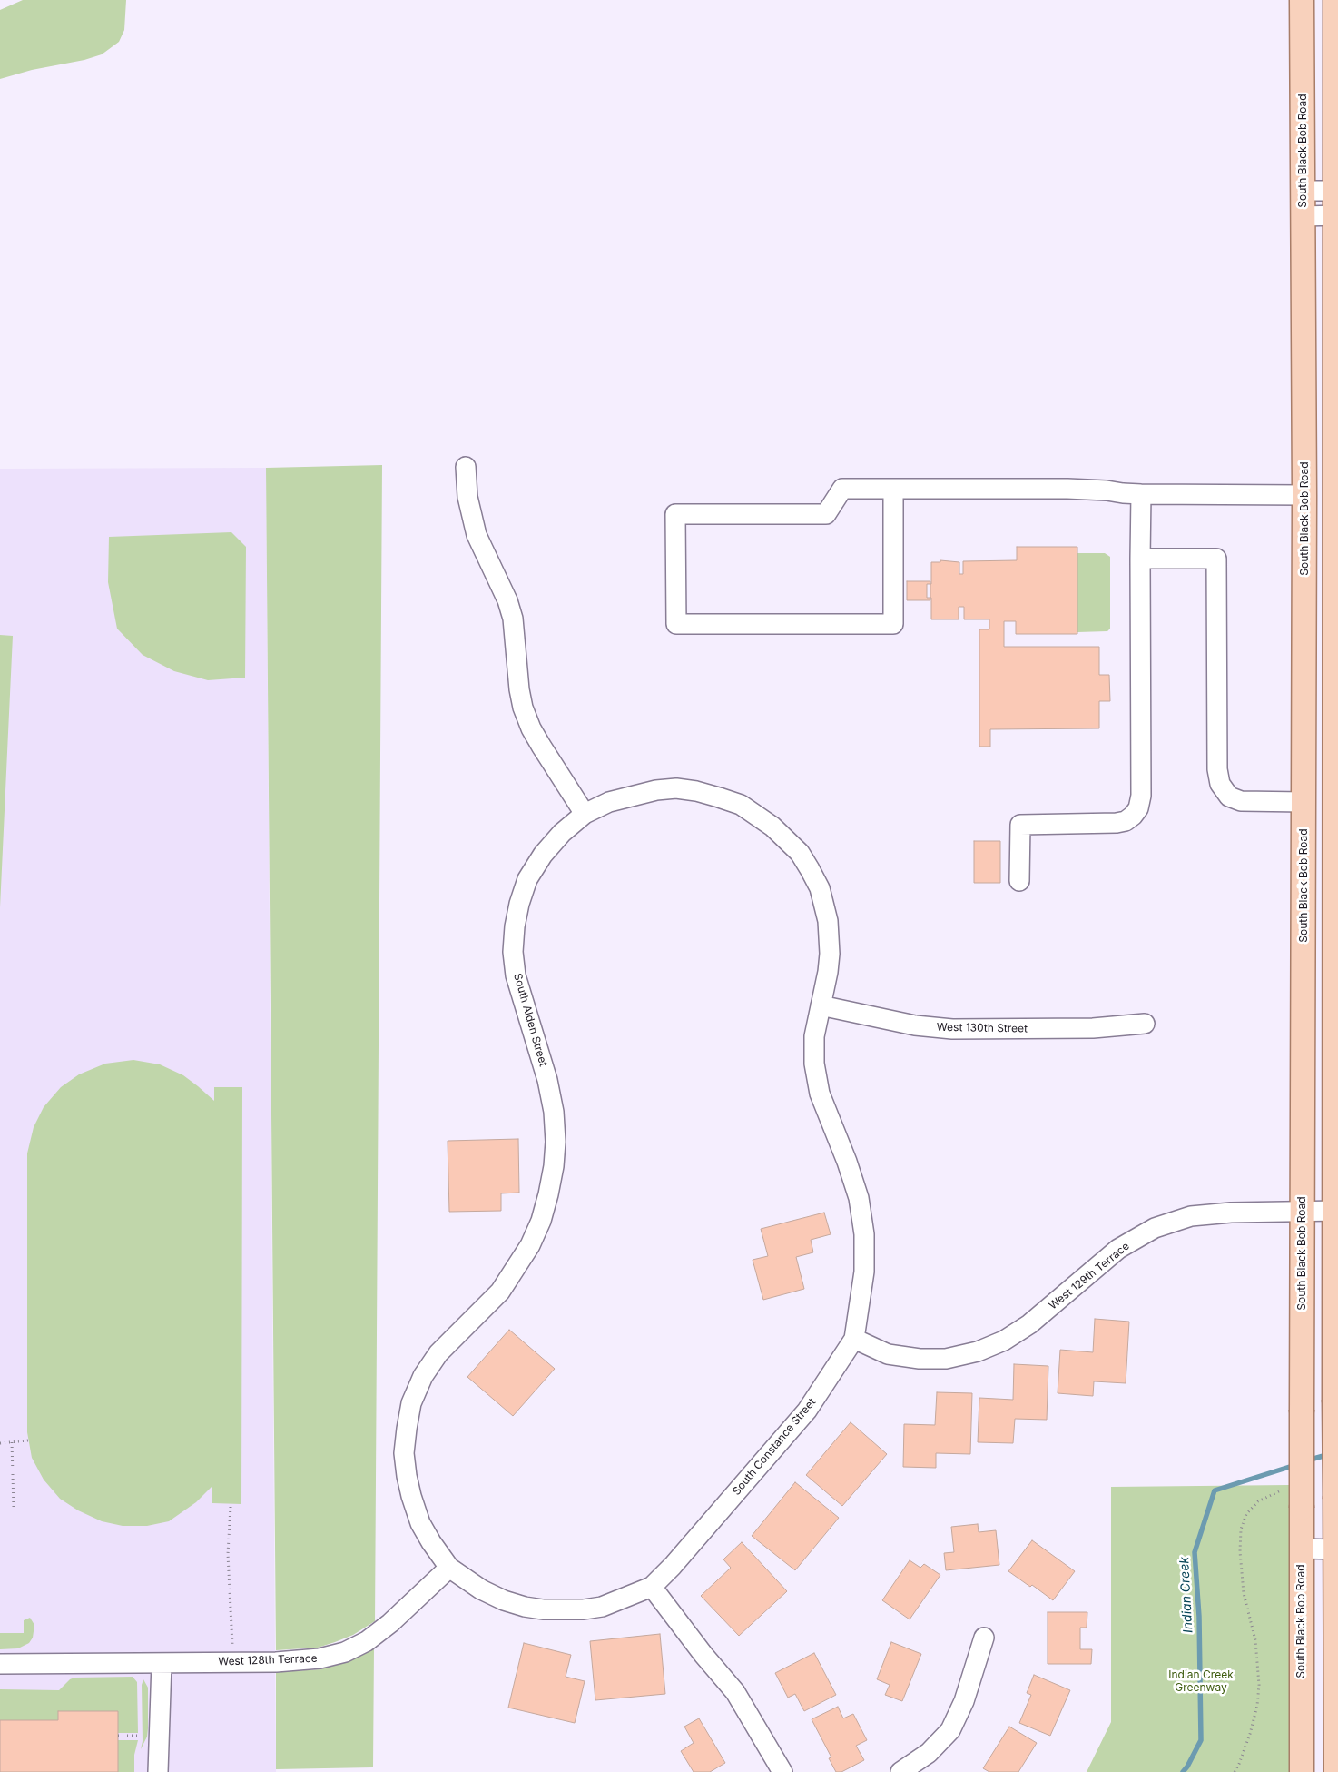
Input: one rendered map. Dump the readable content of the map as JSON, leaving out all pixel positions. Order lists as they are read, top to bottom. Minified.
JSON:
{"streets":{"main road":["South Black Bob Road"],"street":["South Alden Street","West 130th Street","West 129th Terrace","South Constance Street","West 128th Terrace"]},"crossings":[["South Black Bob Road","West 129th Terrace"],["South Alden Street","South Constance Street"],["South Alden Street","West 128th Terrace"],["West 130th Street","South Constance Street"],["West 129th Terrace","South Constance Street"]],"water":["Indian Creek"],"parks":["Indian Creek Greenway"]}
